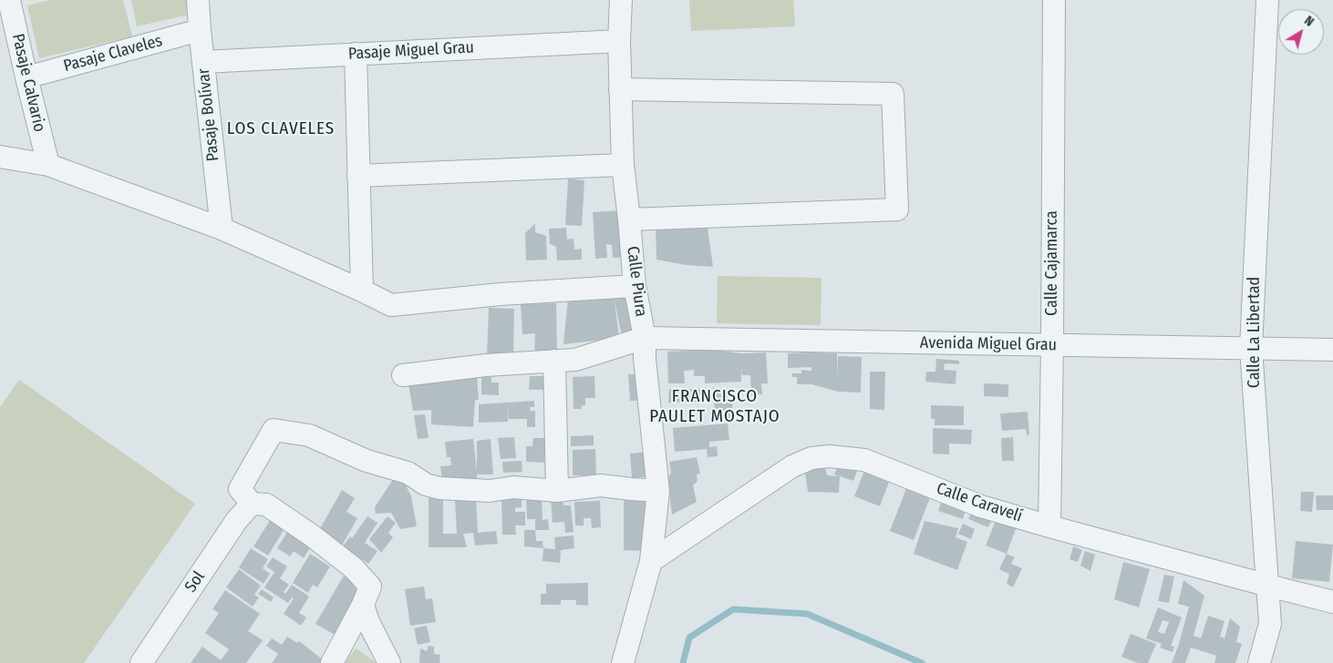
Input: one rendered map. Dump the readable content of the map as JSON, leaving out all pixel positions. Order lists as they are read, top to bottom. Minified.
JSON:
{"streets":{"street":["Pasaje Miguel Grau","Pasaje Claveles","Pasaje Calvario","Pasaje Bolívar","Calle Cajamarca","Calle Piura","Calle La Libertad","Avenida Miguel Grau","Calle Caravelí","Sol"]},"crossings":[["Pasaje Miguel Grau","Pasaje Bolívar"],["Pasaje Miguel Grau","Calle Piura"],["Pasaje Claveles","Pasaje Calvario"],["Pasaje Claveles","Pasaje Bolívar"],["Calle Cajamarca","Avenida Miguel Grau"],["Calle Cajamarca","Calle Caravelí"],["Calle Piura","Avenida Miguel Grau"],["Calle Piura","Calle Caravelí"],["Calle La Libertad","Avenida Miguel Grau"],["Calle La Libertad","Calle Caravelí"]],"districts":["LOS CLAVELES","FRANCISCO PAULET MOSTAJO"],"north":"top right"}
